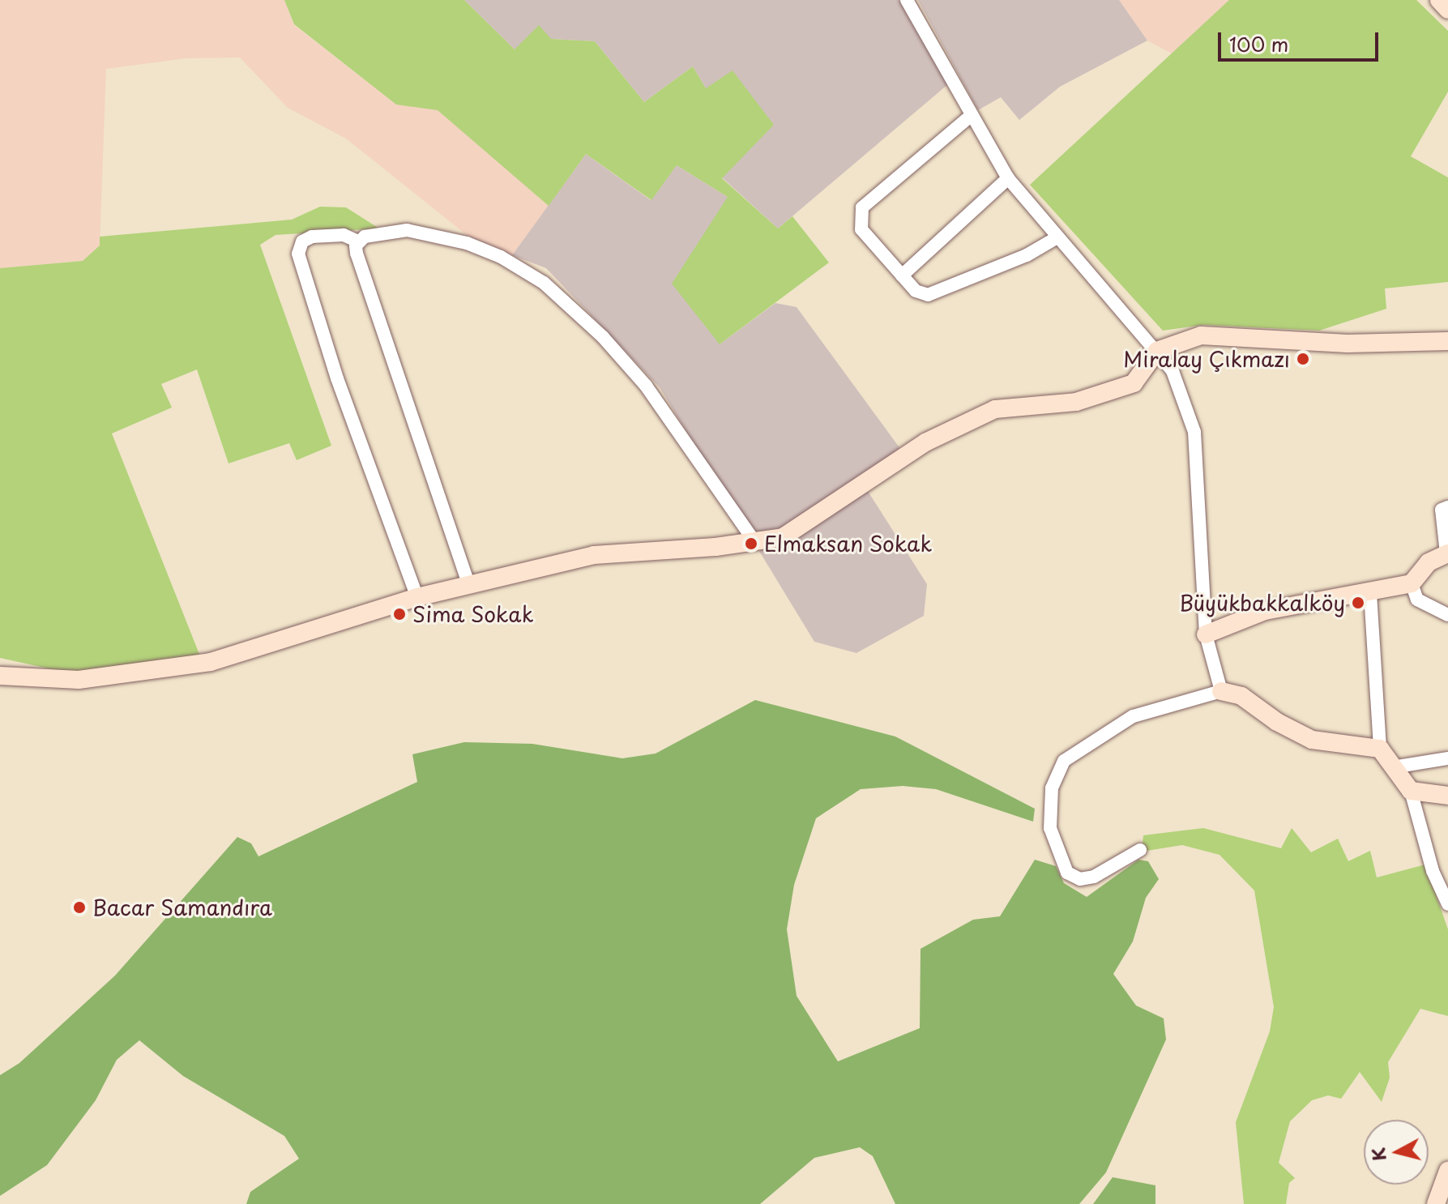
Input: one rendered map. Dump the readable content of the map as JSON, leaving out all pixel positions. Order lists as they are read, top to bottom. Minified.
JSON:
{"places":["Miralay Çıkmazı","Elmaksan Sokak","Büyükbakkalköy","Sima Sokak","Bacar Samandıra"],"scale_bar":"100 m","north":"left"}
